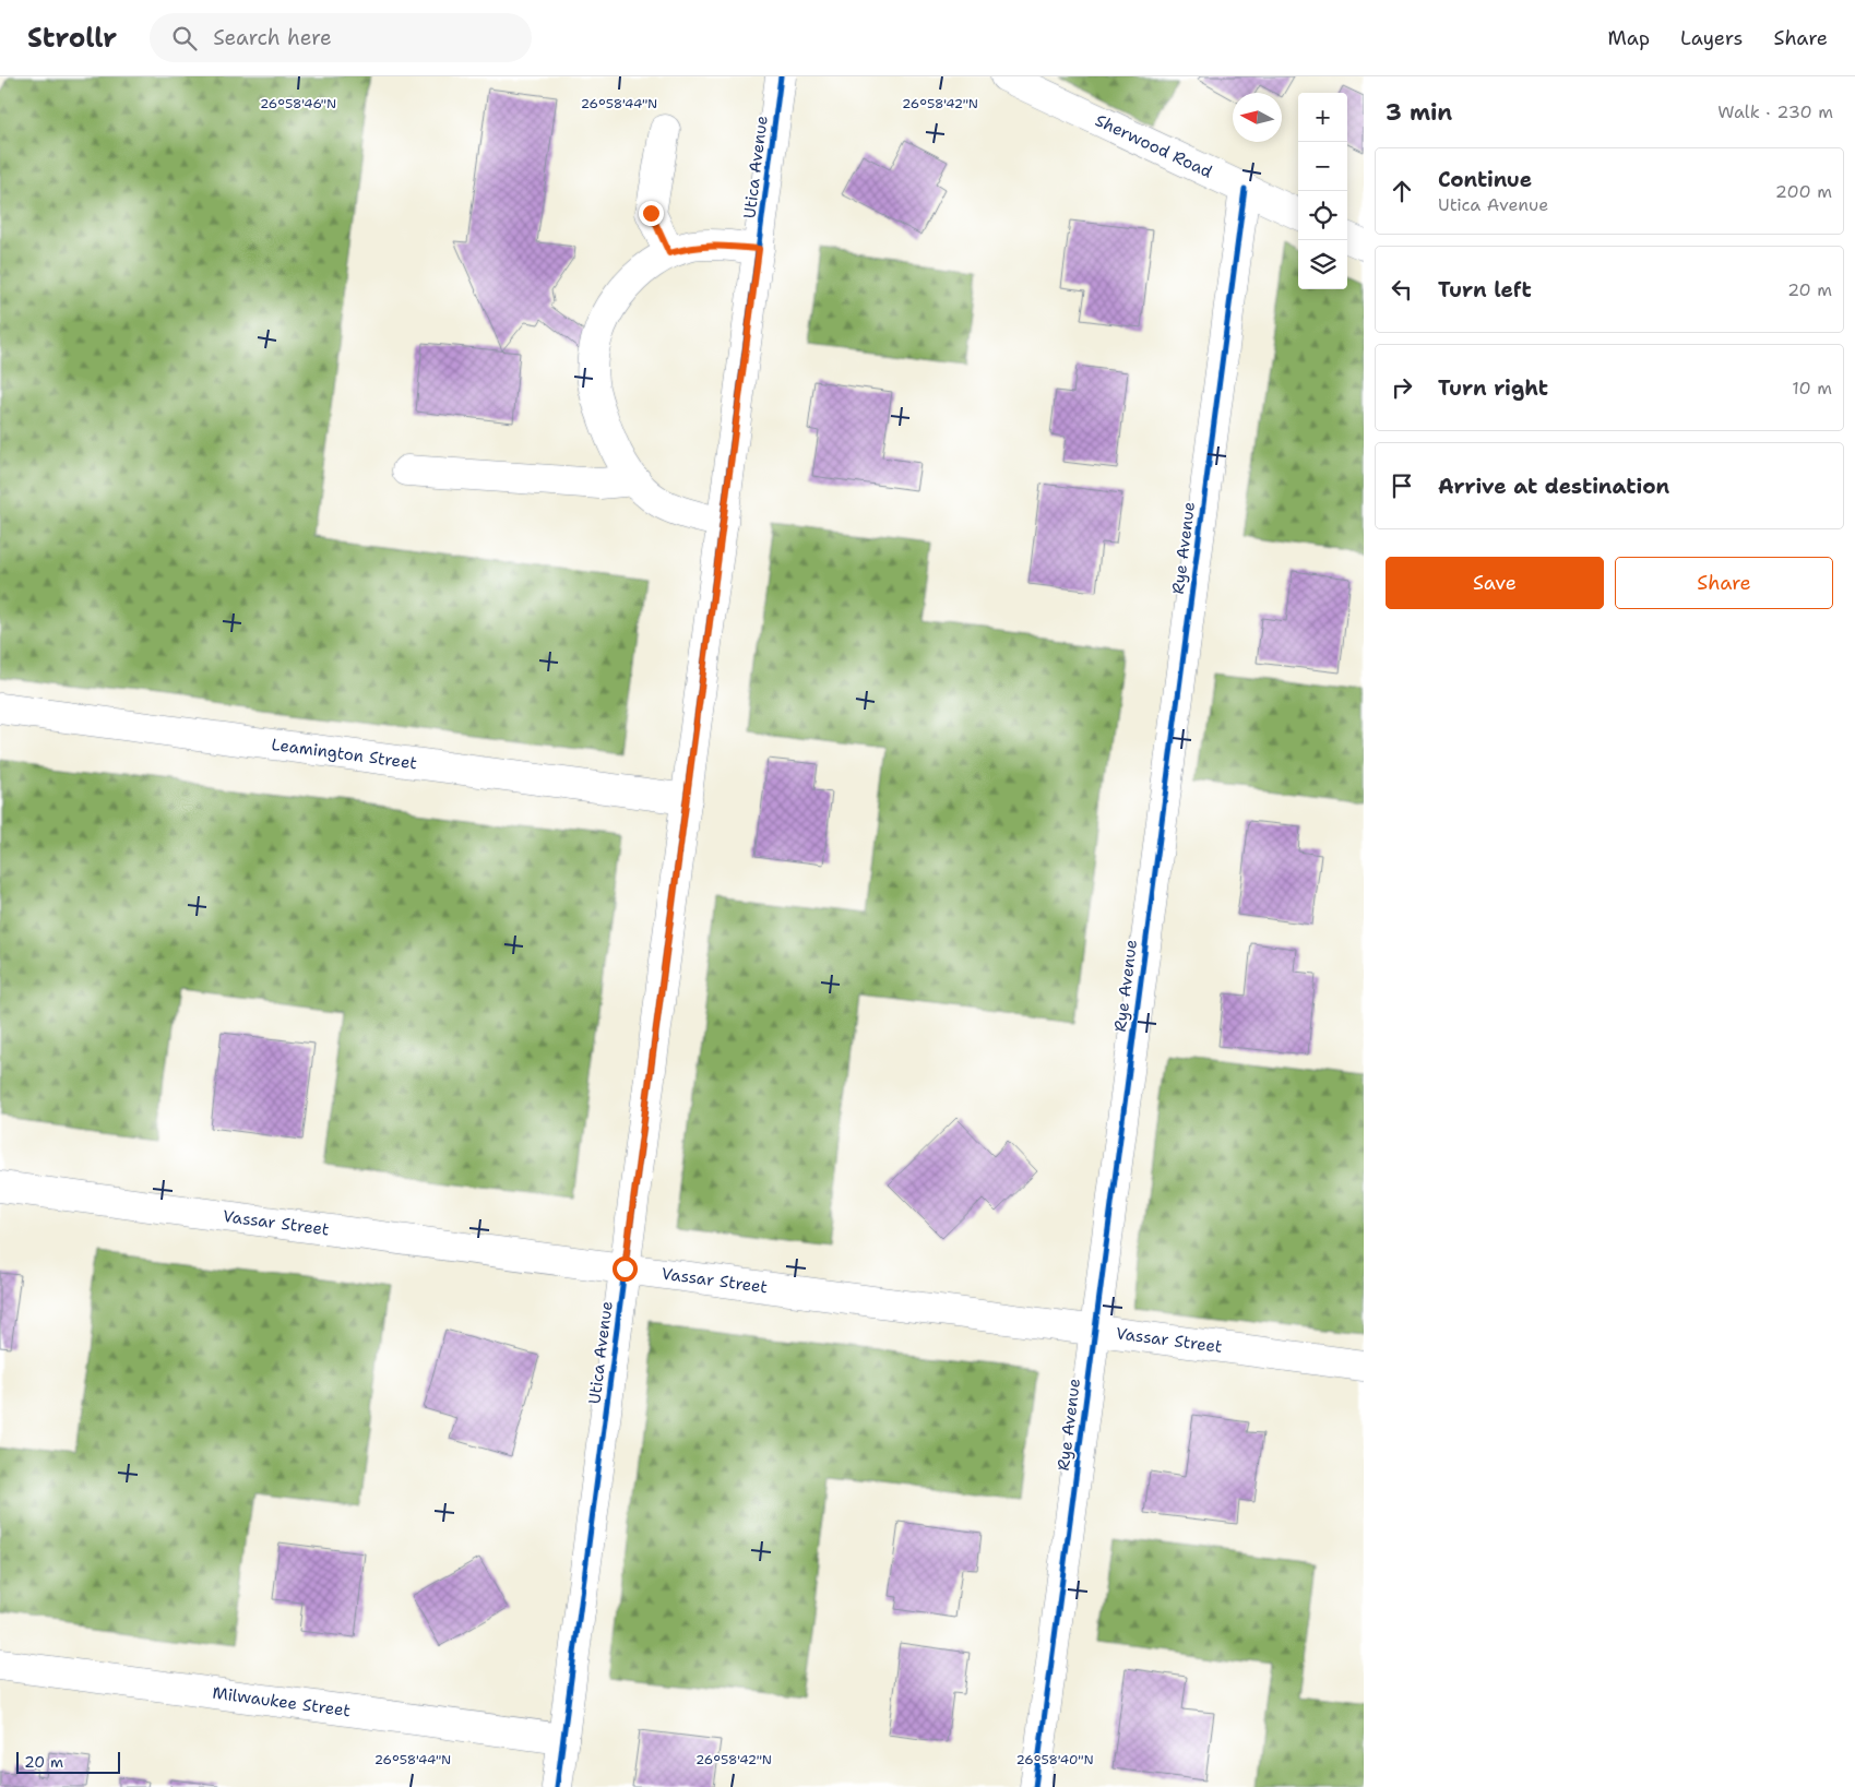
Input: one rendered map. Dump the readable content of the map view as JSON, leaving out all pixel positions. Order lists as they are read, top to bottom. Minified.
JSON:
{"streets":{"street":["Sherwood Road","Utica Avenue","Rye Avenue","Leamington Street","Vassar Street","Milwaukee Street"]},"crossings":[["Sherwood Road","Rye Avenue"],["Utica Avenue","Leamington Street"],["Utica Avenue","Vassar Street"],["Utica Avenue","Milwaukee Street"],["Rye Avenue","Vassar Street"]],"scale_bar":"20 m","north":"left","page":{"header":"Strollr","search":"Search here","nav":["Map","Layers","Share"],"heading":["3 min","Walk · 230 m"],"map_buttons":["+","−"],"list":[["Continue","Utica Avenue","200 m"],["Turn left","20 m"],["Turn right","10 m"],"Arrive at destination"],"buttons":["Save","Share"],"scale":"20 m"},"coordinates":["26°58'46\"N","26°58'44\"N","26°58'42\"N","26°58'40\"N"]}
